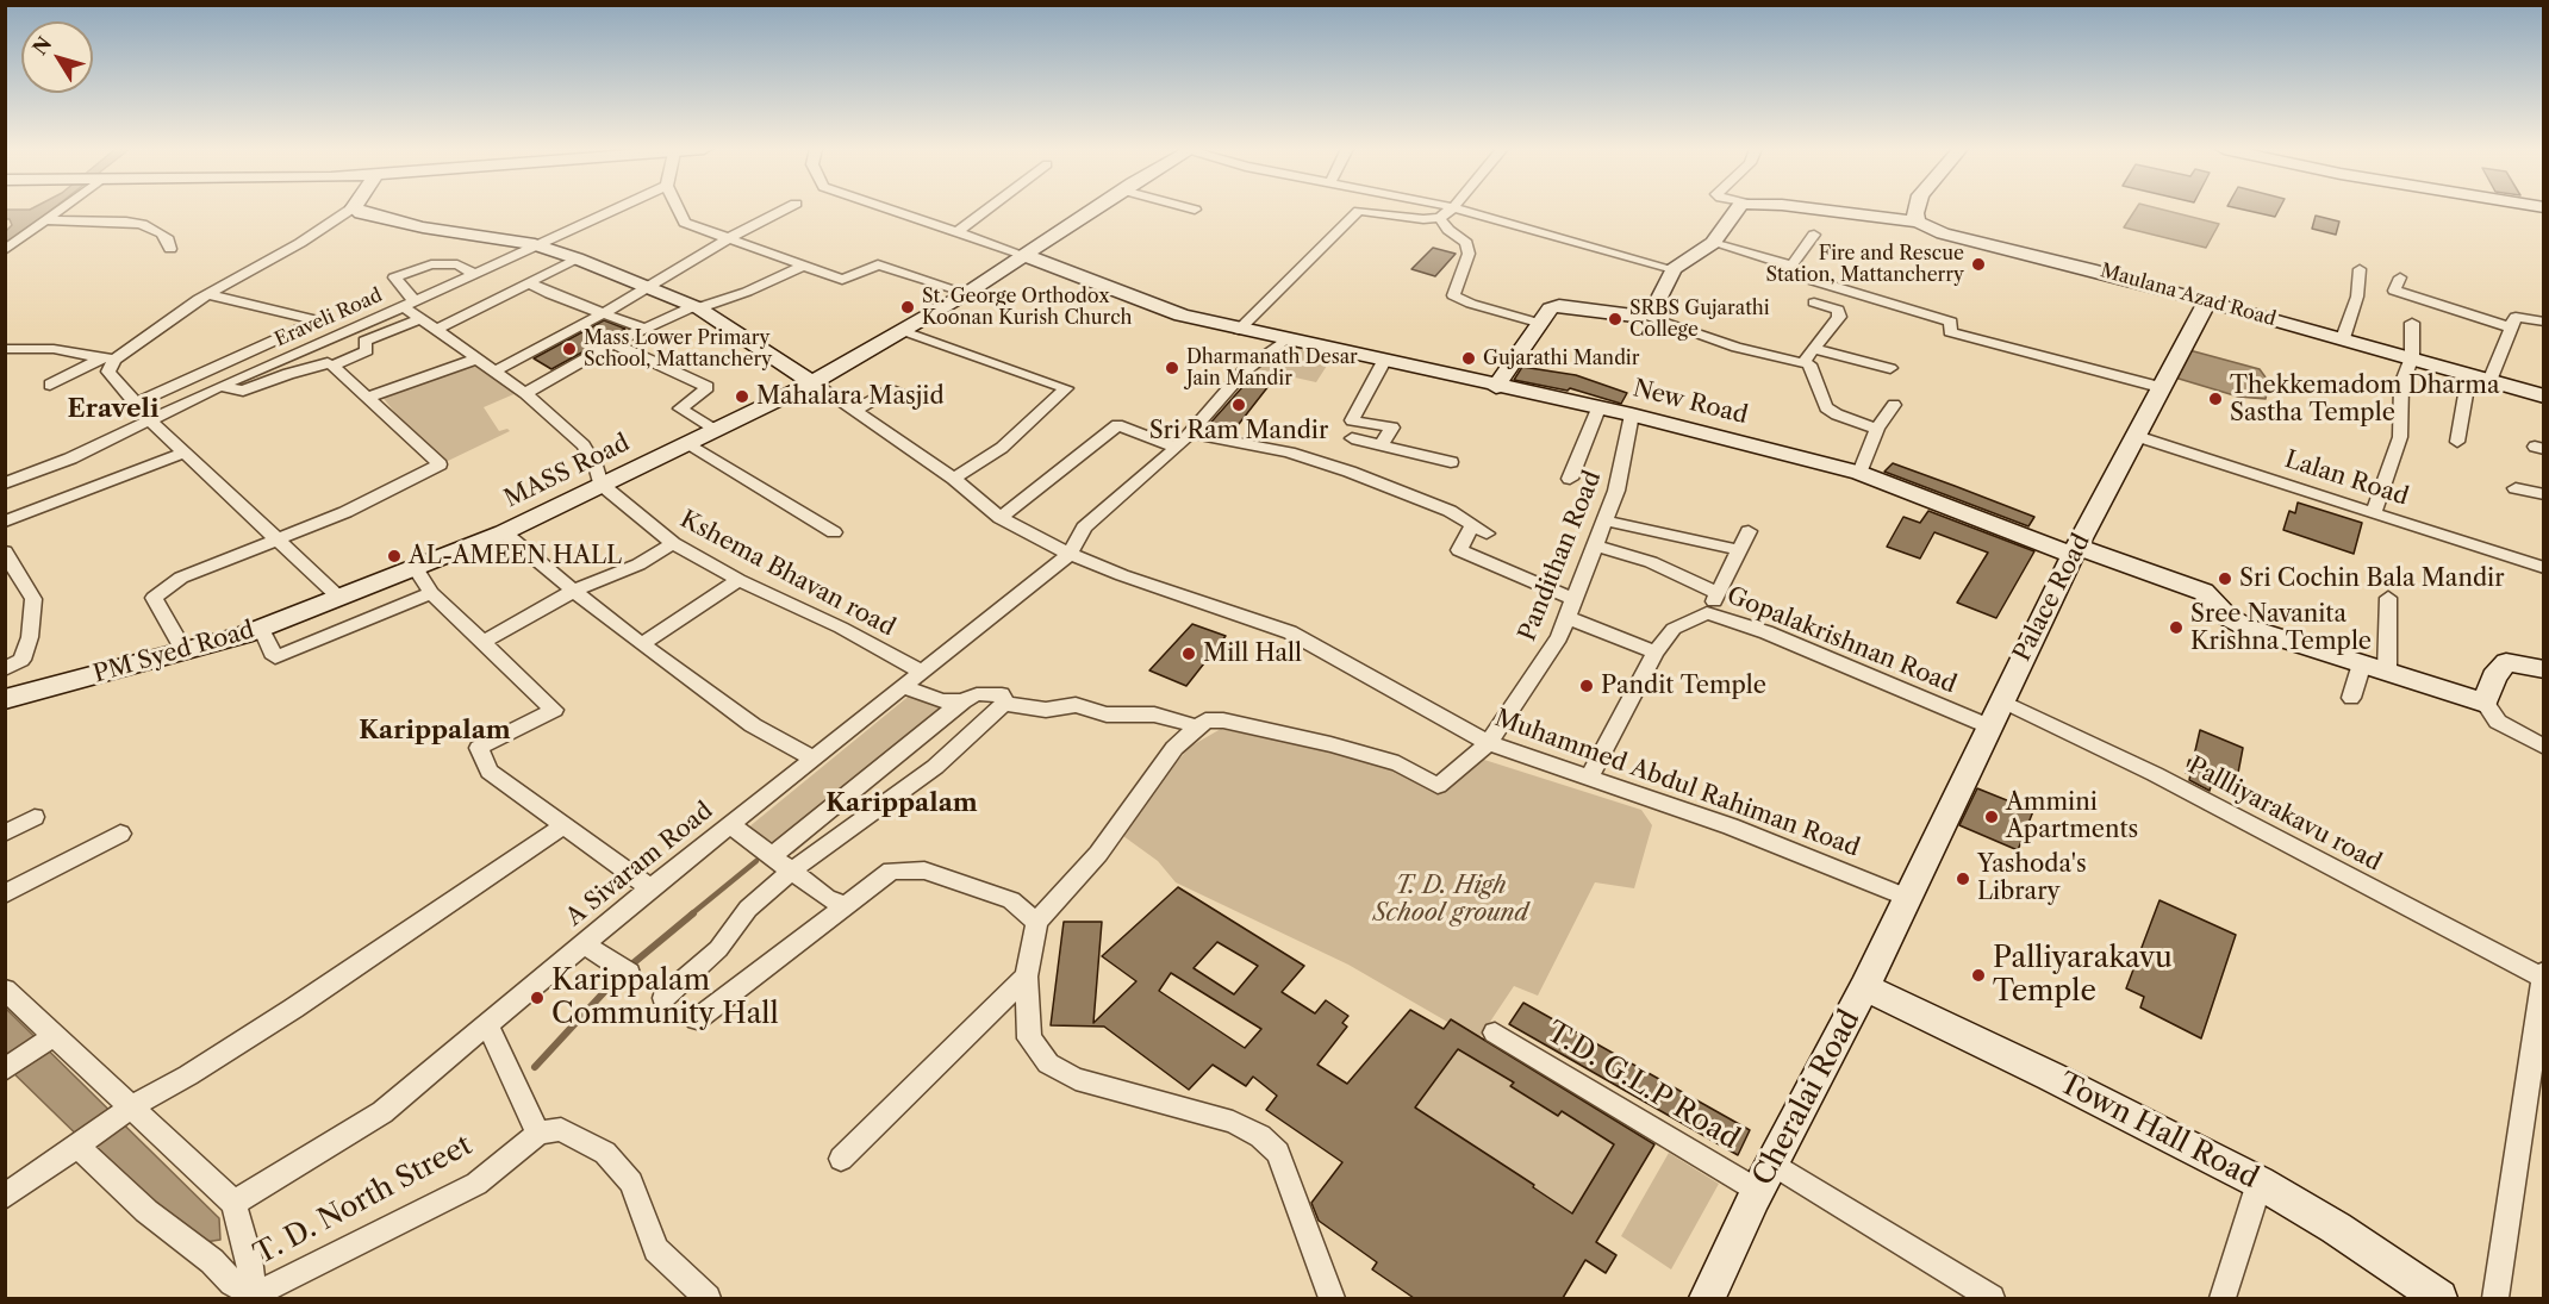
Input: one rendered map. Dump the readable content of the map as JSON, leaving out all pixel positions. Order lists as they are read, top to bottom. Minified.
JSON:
{"streets":{"street":["Maulana Azad Road","Eraveli Road","New Road","MASS Road","Lalan Road","Pandithan Road","Kshema Bhavan road","Palace Road","Gopalakrishnan Road","PM Syed Road","Muhammed Abdul Rahiman Road","Pallliyarakavu road","A Sivaram Road","T.D. G.L.P Road","Cheralai Road","Town Hall Road","T. D. North Street"]},"crossings":[["Maulana Azad Road","Palace Road"],["Eraveli Road","Muhammed Abdul Rahiman Road"],["New Road","Pandithan Road"],["New Road","Palace Road"],["New Road","A Sivaram Road"],["MASS Road","Kshema Bhavan road"],["MASS Road","PM Syed Road"],["MASS Road","Muhammed Abdul Rahiman Road"],["Lalan Road","Palace Road"],["Pandithan Road","Muhammed Abdul Rahiman Road"],["Kshema Bhavan road","A Sivaram Road"],["Palace Road","Gopalakrishnan Road"],["Palace Road","Muhammed Abdul Rahiman Road"],["Palace Road","Pallliyarakavu road"],["Palace Road","Cheralai Road"],["Gopalakrishnan Road","Muhammed Abdul Rahiman Road"],["Muhammed Abdul Rahiman Road","A Sivaram Road"],["Muhammed Abdul Rahiman Road","Cheralai Road"],["T.D. G.L.P Road","Cheralai Road"],["Cheralai Road","Town Hall Road"]],"districts":["Eraveli","Karippalam","Karippalam"],"parks":["T. D. High School ground"],"places":["Fire and Rescue Station, Mattancherry","St. George Orthodox Koonan Kurish Church","SRBS Gujarathi College","Mass Lower Primary School, Mattanchery","Gujarathi Mandir","Dharmanath Desar Jain Mandir","Mahalara Masjid","Thekkemadom Dharma Sastha Temple","Sri Ram Mandir","AL-AMEEN HALL","Sri Cochin Bala Mandir","Sree Navanita Krishna Temple","Mill Hall","Pandit Temple","Ammini Apartments","Yashoda's Library","Palliyarakavu Temple","Karippalam Community Hall"],"north":"top left"}
